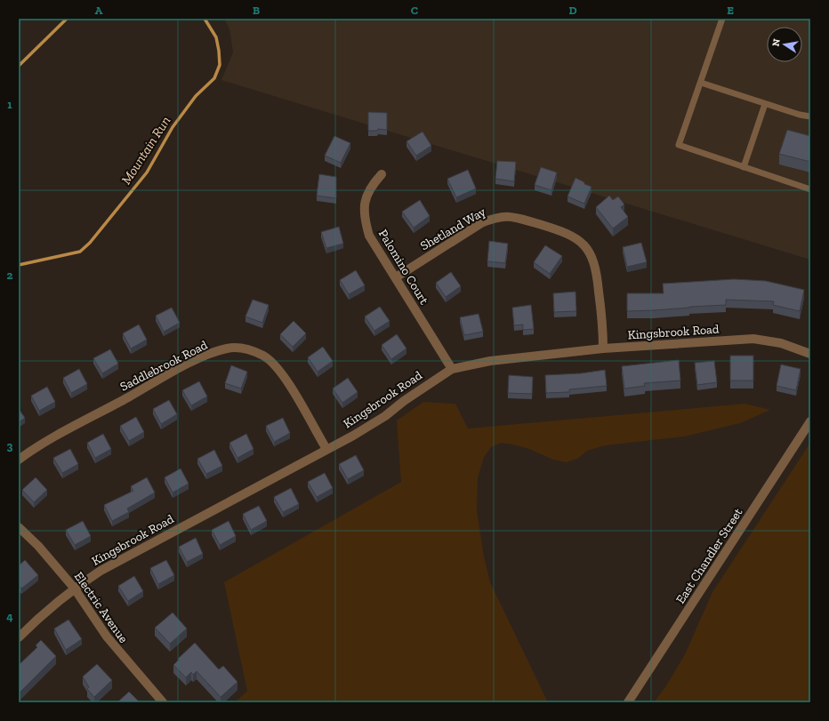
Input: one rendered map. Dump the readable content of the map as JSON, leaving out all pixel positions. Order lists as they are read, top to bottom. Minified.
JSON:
{"streets":{"street":["Shetland Way","Palomino Court","Kingsbrook Road","Saddlebrook Road","East Chandler Street","Electric Avenue"]},"crossings":[["Shetland Way","Palomino Court"],["Shetland Way","Kingsbrook Road"],["Palomino Court","Kingsbrook Road"],["Kingsbrook Road","Saddlebrook Road"],["Kingsbrook Road","Electric Avenue"]],"water":["Mountain Run"],"north":"left","grid":{"columns":["A","B","C","D","E"],"rows":["1","2","3","4"]}}
